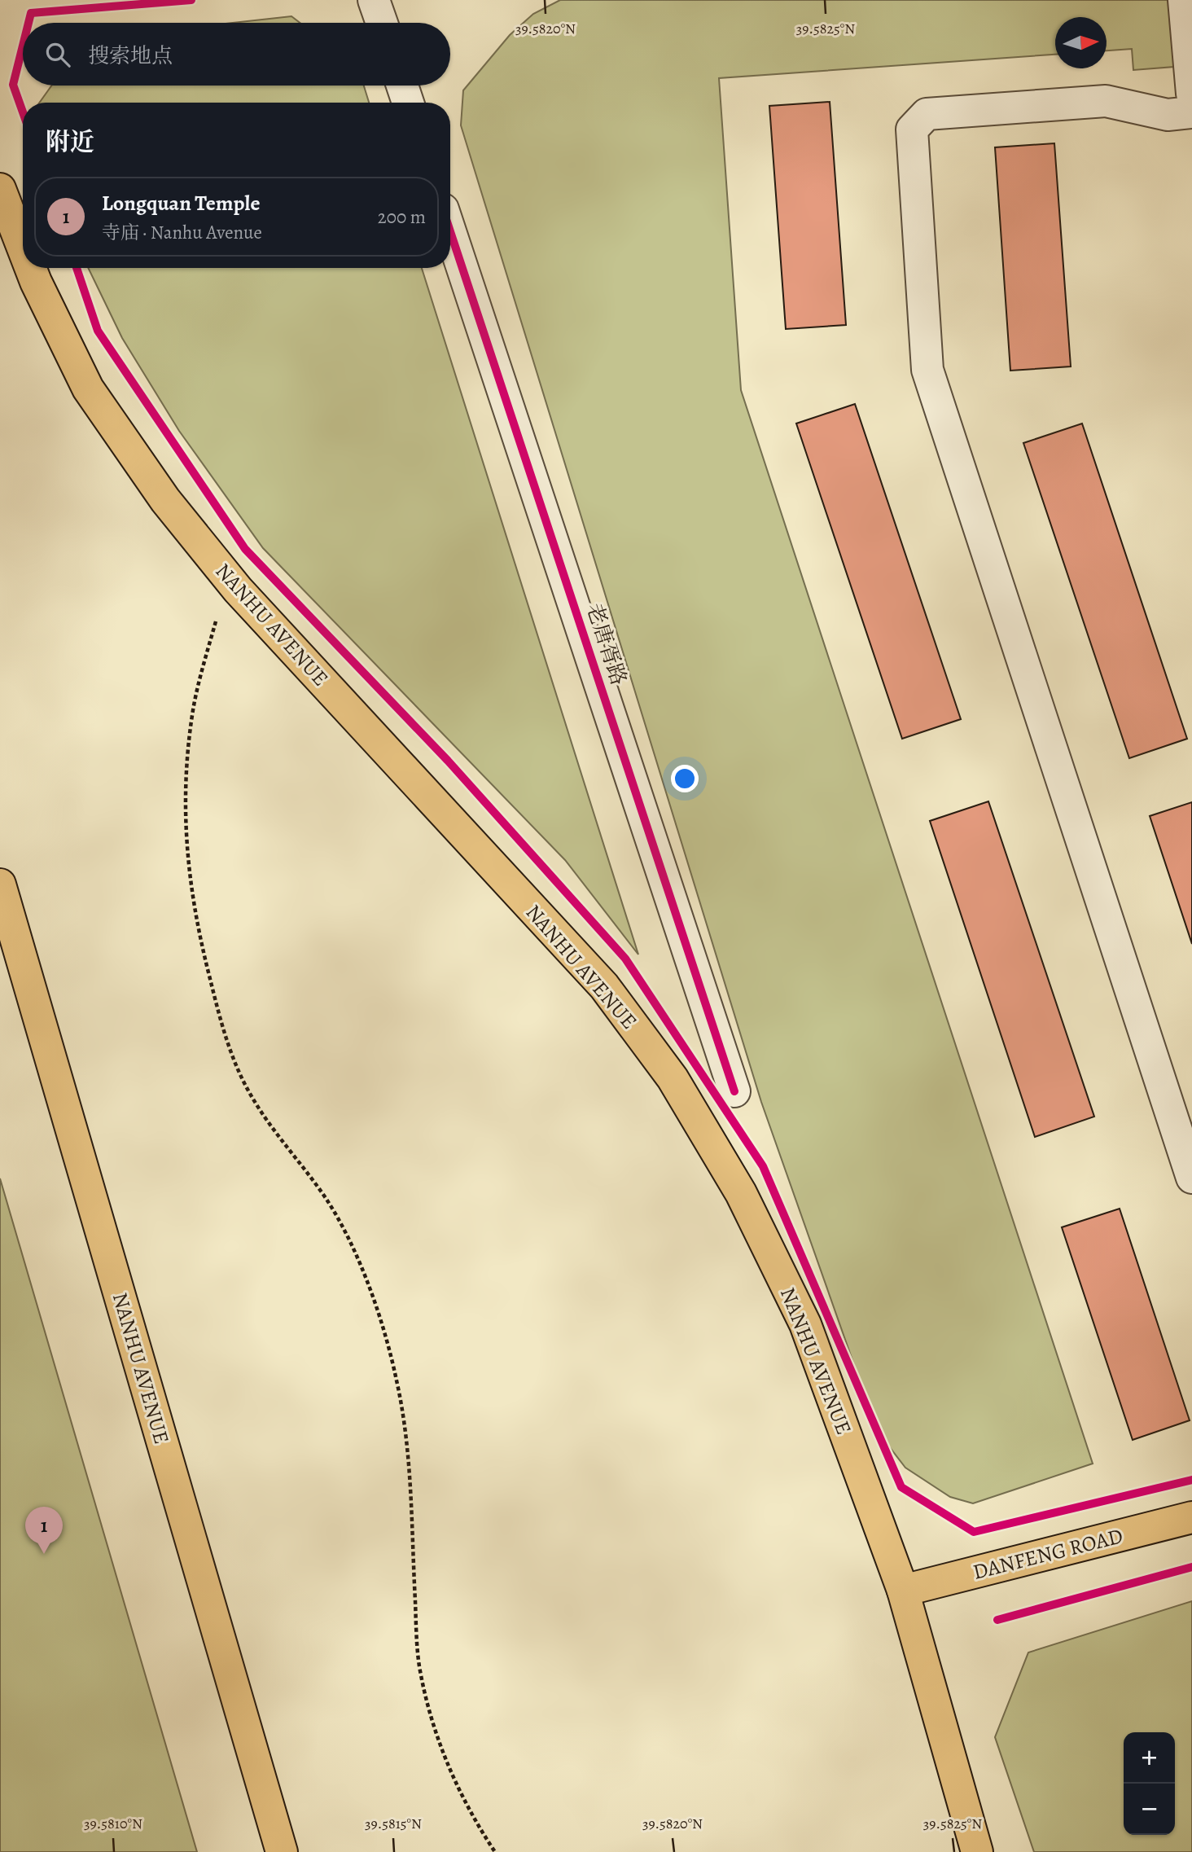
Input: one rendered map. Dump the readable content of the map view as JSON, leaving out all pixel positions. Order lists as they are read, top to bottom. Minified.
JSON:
{"streets":{"main road":["NANHU AVENUE","DANFENG ROAD"],"street":["老唐胥路"]},"crossings":[["NANHU AVENUE","DANFENG ROAD"]],"north":"right","page":{"search":"搜索地点","heading":"附近","list":[{"mark":"1","name":"Longquan Temple","note":"寺庙 · Nanhu Avenue","value":"200 m"}],"pins":"1","map_buttons":["+","−"]},"coordinates":["39.5820°N","39.5825°N","39.5810°N","39.5815°N"]}
